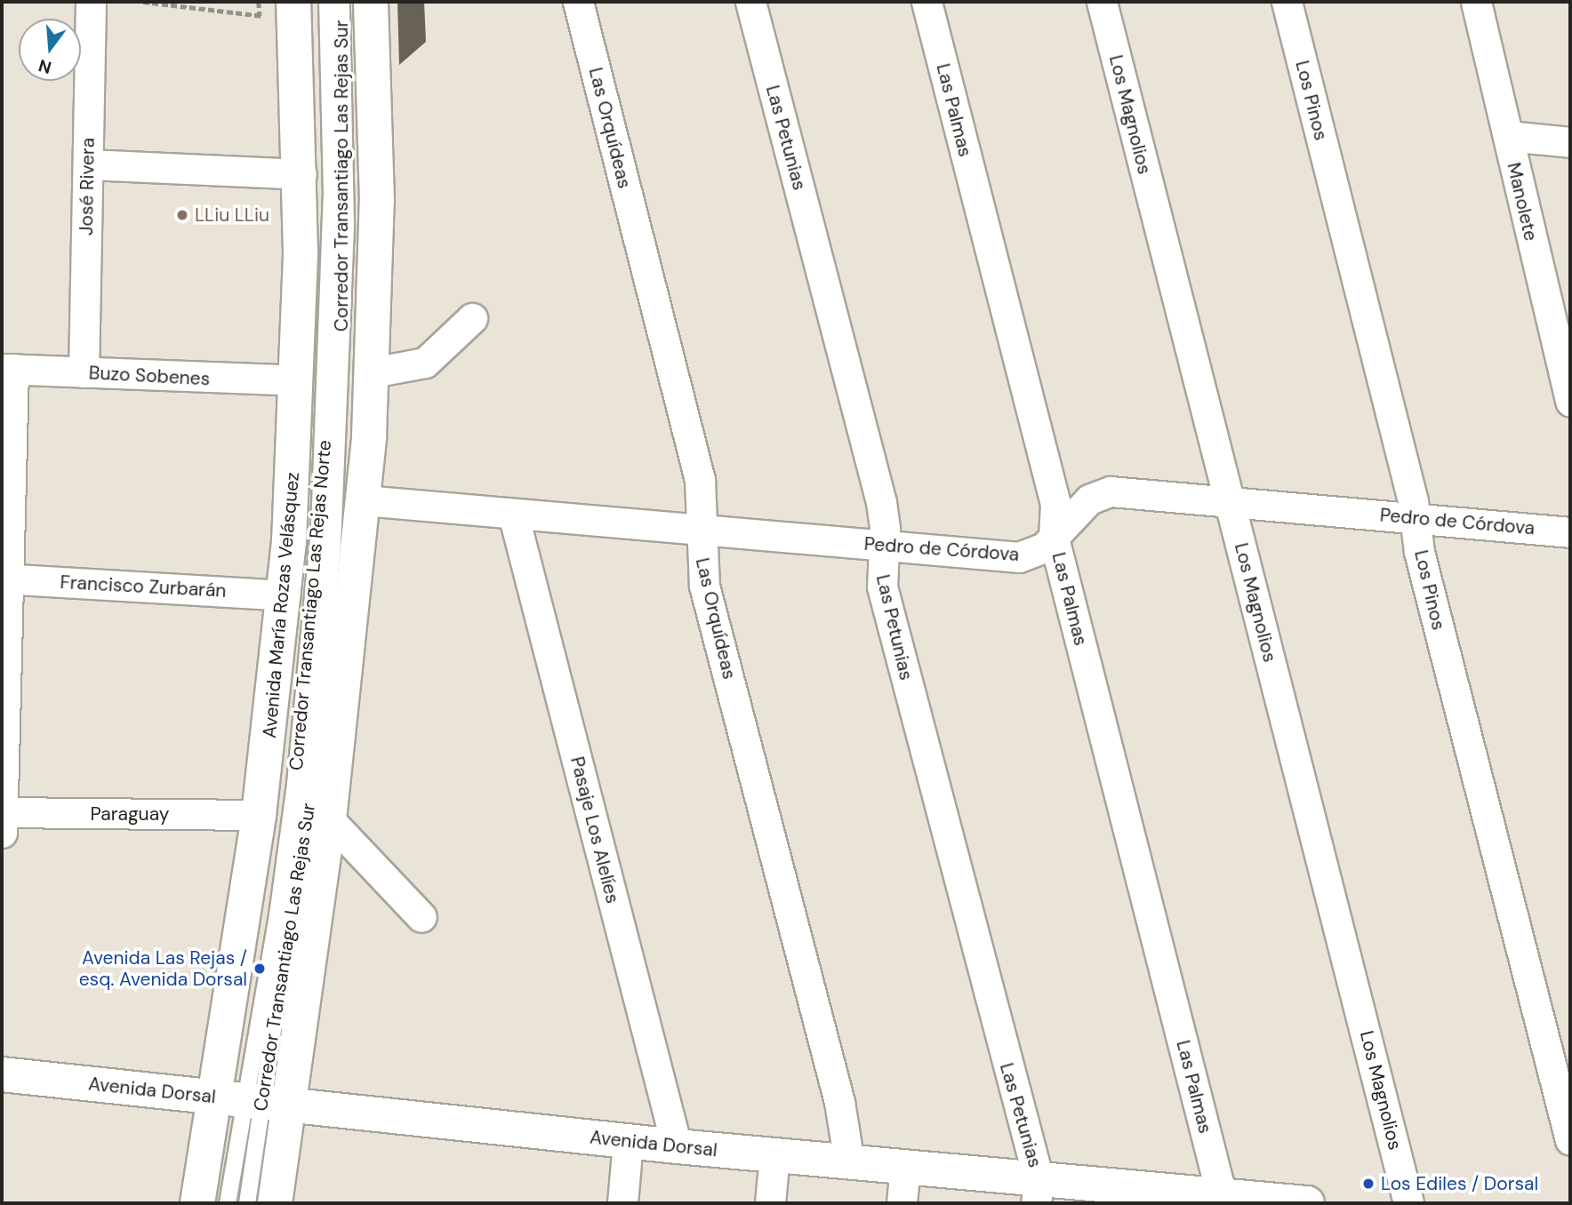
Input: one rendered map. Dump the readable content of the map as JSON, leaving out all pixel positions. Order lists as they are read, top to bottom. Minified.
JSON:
{"streets":{"main road":["Avenida María Rozas Velásquez","Avenida Dorsal"],"street":["Los Pinos","Las Palmas","Los Magnolios","Las Orquídeas","Las Petunias","José Rivera","Manolete","Buzo Sobenes","Pedro de Córdova","Francisco Zurbarán","Paraguay","Pasaje Los Alelíes"],"lane":["Corredor Transantiago Las Rejas Sur","Corredor Transantiago Las Rejas Norte"]},"crossings":[["Los Pinos","Pedro de Córdova"],["Las Palmas","Pedro de Córdova"],["Las Palmas","Avenida Dorsal"],["Los Magnolios","Pedro de Córdova"],["Las Orquídeas","Pedro de Córdova"],["Las Orquídeas","Avenida Dorsal"],["Las Petunias","Pedro de Córdova"],["Las Petunias","Avenida Dorsal"],["Corredor Transantiago Las Rejas Sur","Avenida María Rozas Velásquez"],["Corredor Transantiago Las Rejas Sur","Corredor Transantiago Las Rejas Norte"],["Corredor Transantiago Las Rejas Sur","Avenida Dorsal"],["José Rivera","Buzo Sobenes"],["Buzo Sobenes","Avenida María Rozas Velásquez"],["Pedro de Córdova","Avenida María Rozas Velásquez"],["Pedro de Córdova","Pasaje Los Alelíes"],["Francisco Zurbarán","Avenida María Rozas Velásquez"],["Avenida María Rozas Velásquez","Corredor Transantiago Las Rejas Norte"],["Avenida María Rozas Velásquez","Paraguay"],["Avenida María Rozas Velásquez","Avenida Dorsal"],["Corredor Transantiago Las Rejas Norte","Avenida Dorsal"],["Pasaje Los Alelíes","Avenida Dorsal"]],"places":["LLiu LLiu","Avenida Las Rejas / esq. Avenida Dorsal","Los Ediles / Dorsal"],"north":"bottom"}
